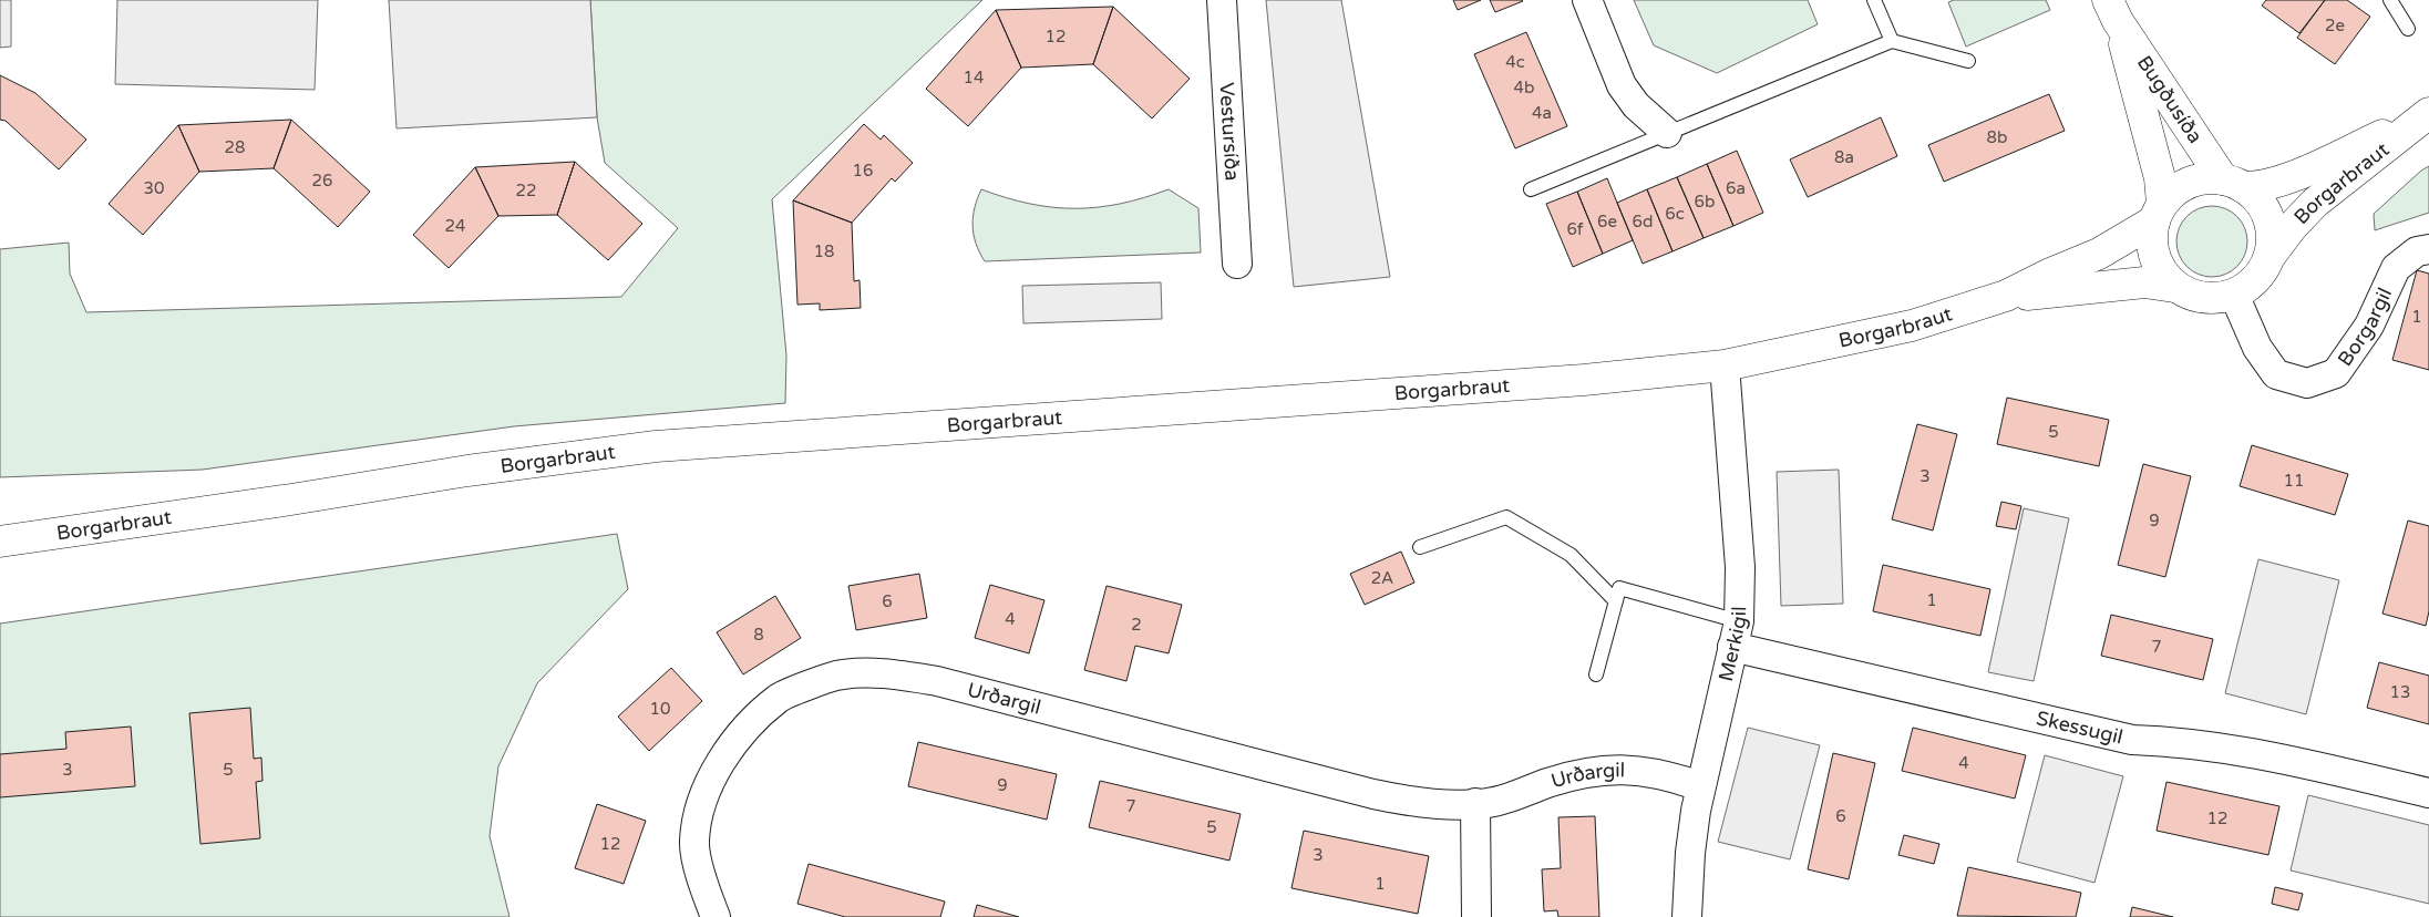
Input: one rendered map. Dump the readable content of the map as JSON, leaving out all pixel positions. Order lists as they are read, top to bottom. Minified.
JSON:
{"streets":{"street":["Bugðusíða","Vestursíða","Borgarbraut","Borgargil","Merkigil","Urðargil","Skessugil"]},"crossings":[["Bugðusíða","Borgarbraut"],["Bugðusíða","Borgargil"],["Borgarbraut","Borgargil"],["Borgarbraut","Merkigil"],["Merkigil","Urðargil"],["Merkigil","Skessugil"]],"house_numbers":["2e","12","4c","14","4b","4a","8b","28","8a","16","26","30","6a","22","6b","6c","6e","6d","24","6f","18","1","5","3","11","9","2A","1","6","4","2","8","7","13","10","4","3","5","9","7","6","12","5","12","3","1"]}
